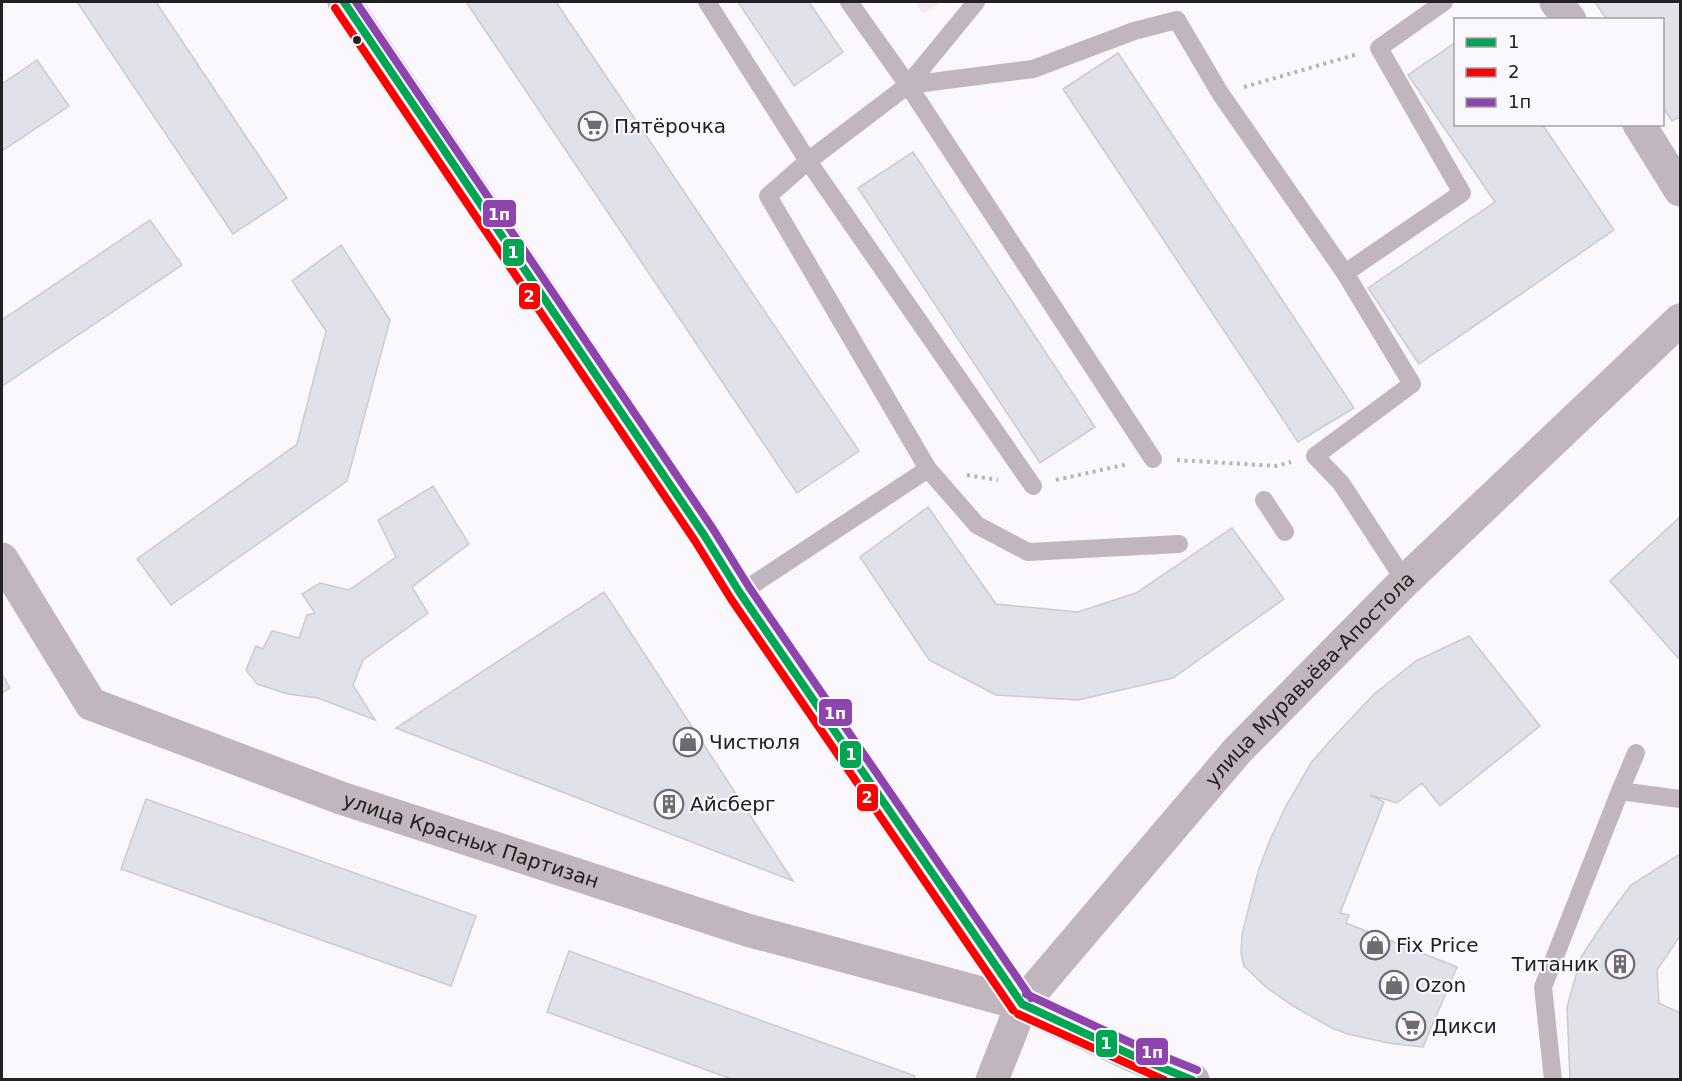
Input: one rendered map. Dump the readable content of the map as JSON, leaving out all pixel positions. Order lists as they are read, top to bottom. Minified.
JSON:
{"streets":{"street":["улица Муравьёва-Апостола","улица Красных Партизан"]},"crossings":[["улица Муравьёва-Апостола","улица Красных Партизан"]],"places":{"supermarket":["Пятёрочка","Дикси"],"shop":["Чистюля","Fix Price","Ozon"],"building":["Айсберг","Титаник"]},"lines":["transit line 1","transit line 1п","transit line 2"],"legend":["1","2","1п"]}
